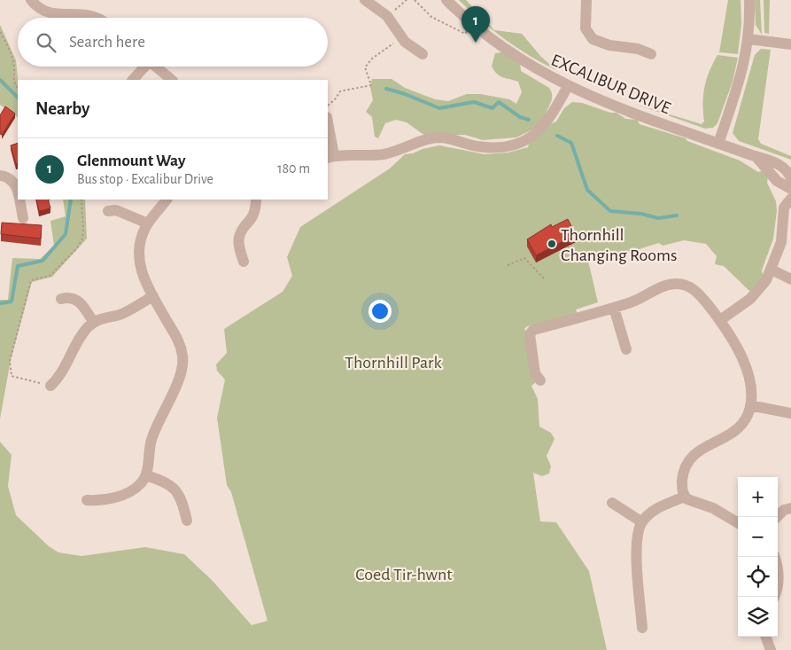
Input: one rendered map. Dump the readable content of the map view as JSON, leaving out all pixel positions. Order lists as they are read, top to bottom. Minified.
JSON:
{"streets":{"street":["EXCALIBUR DRIVE"]},"parks":["Thornhill Park","Coed Tir-hwnt"],"places":["Thornhill Changing Rooms"],"page":{"pins":"1","search":"Search here","heading":"Nearby","list":[{"mark":"1","name":"Glenmount Way","note":"Bus stop · Excalibur Drive","value":"180 m"}],"map_buttons":["+","−"]}}
